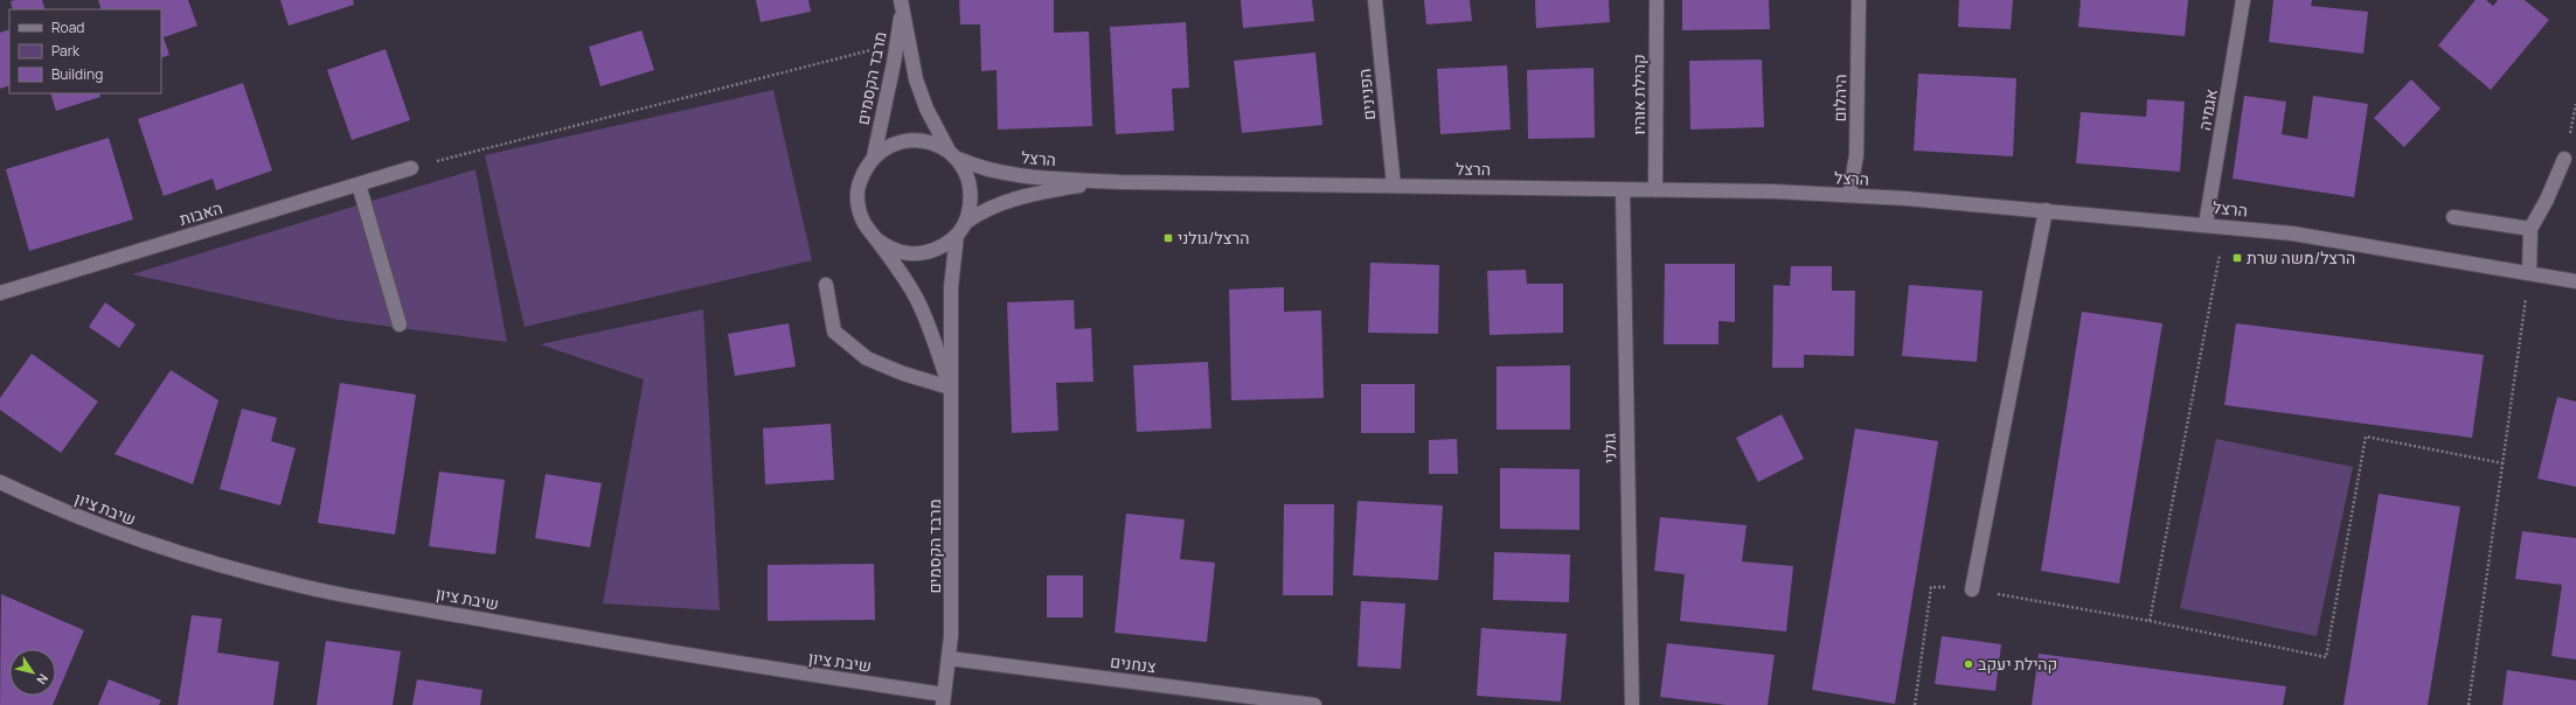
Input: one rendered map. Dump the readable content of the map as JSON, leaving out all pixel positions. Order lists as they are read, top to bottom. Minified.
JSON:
{"streets":{"street":["מרבד הקסמים","הפנינים","קהילת אוהיו","היהלום","אגמיה","הרצל","האבות","גולני","שיבת ציון","צנחנים"]},"crossings":[["מרבד הקסמים","הרצל"],["מרבד הקסמים","שיבת ציון"],["מרבד הקסמים","צנחנים"],["הפנינים","הרצל"],["קהילת אוהיו","הרצל"],["היהלום","הרצל"],["אגמיה","הרצל"],["הרצל","גולני"]],"places":{"transit":["הרצל/גולני","הרצל/משה שרת"],"other":["קהילת יעקב"]},"legend":["Road","Park","Building"],"north":"bottom right"}
